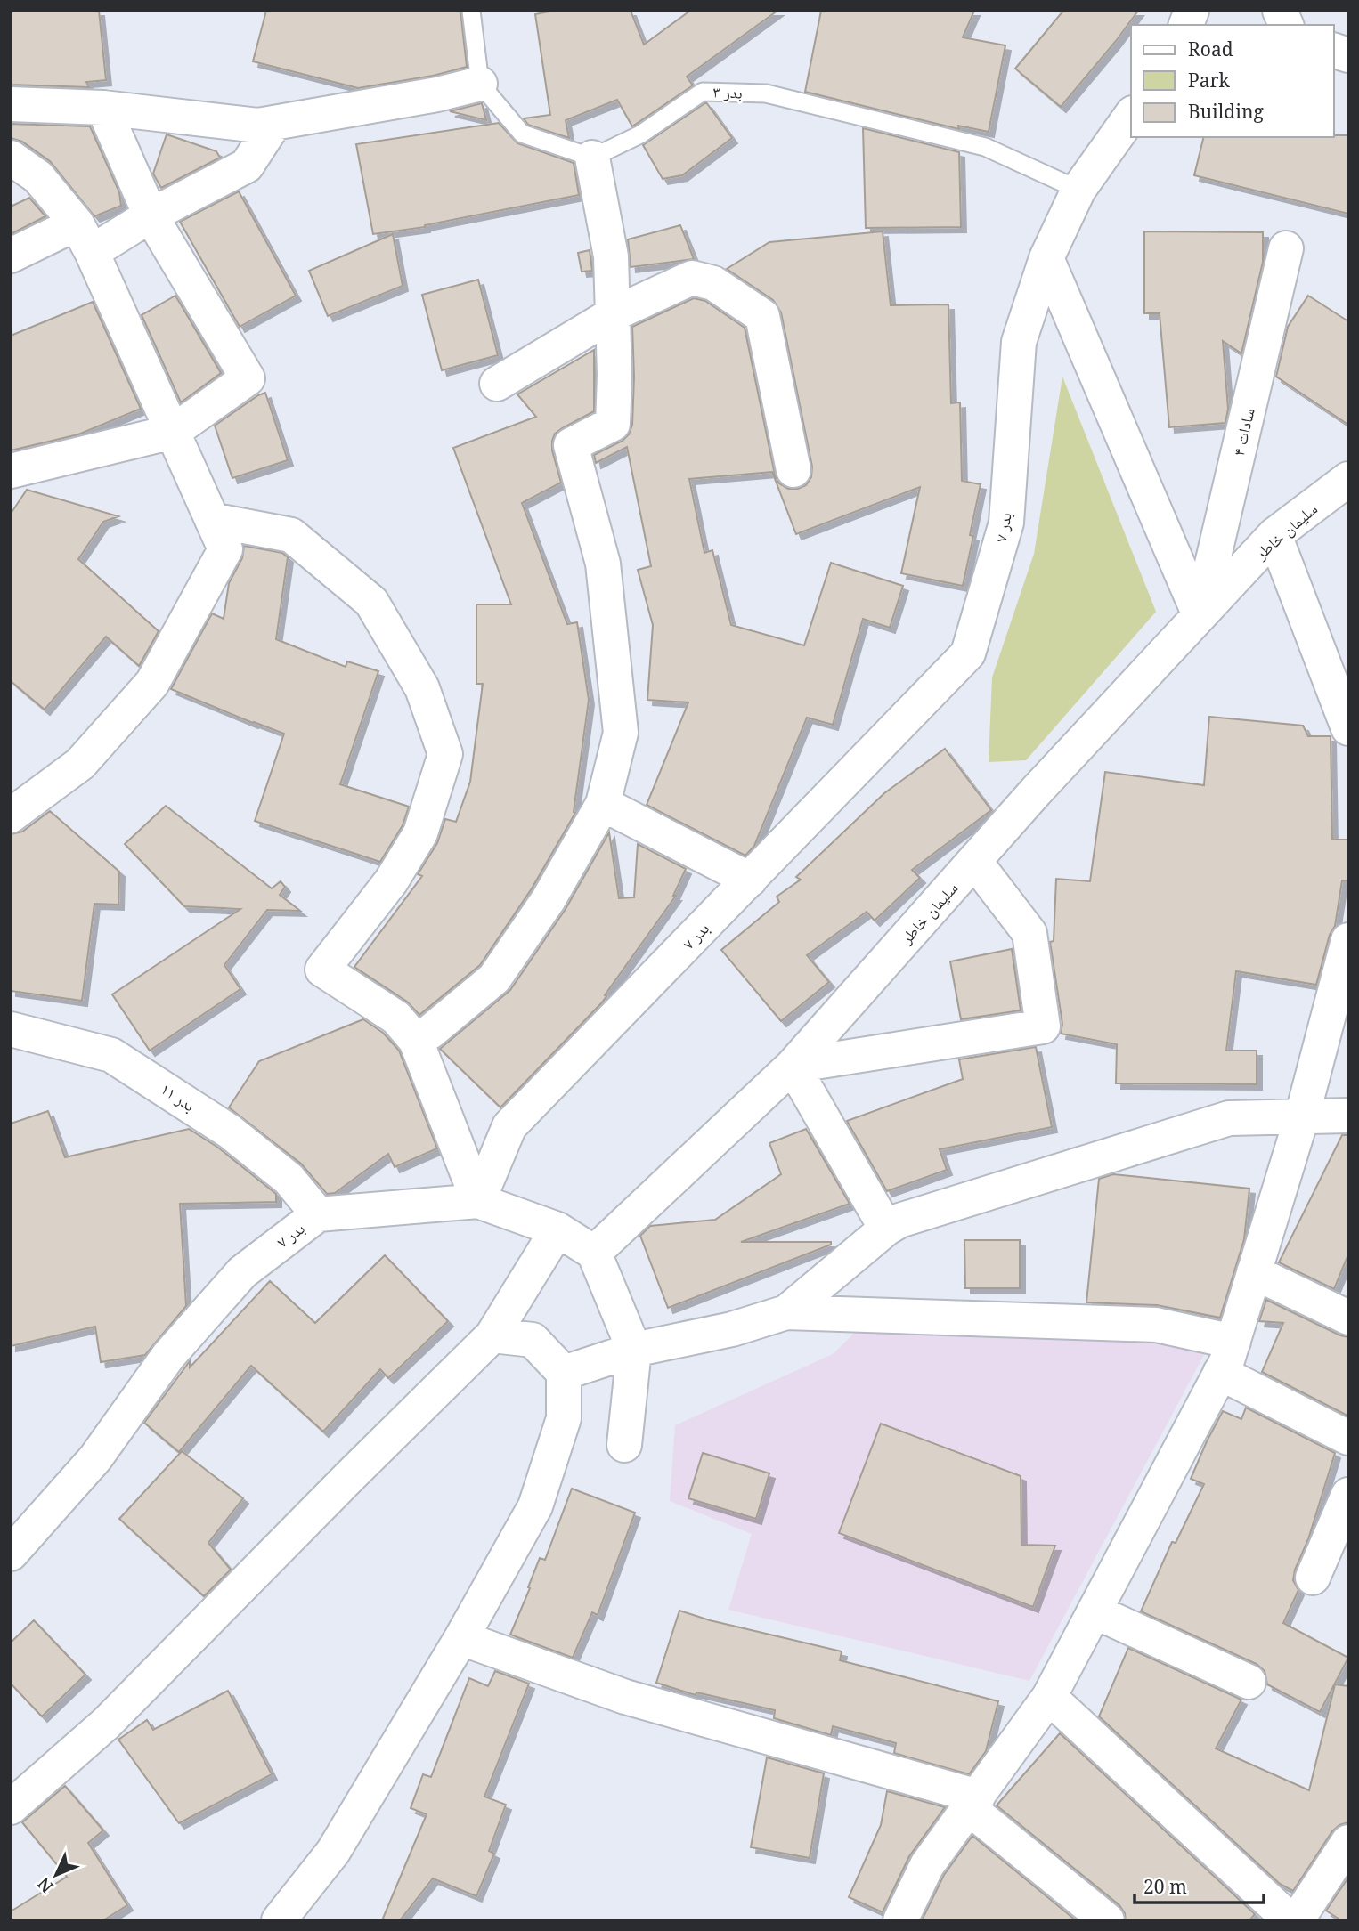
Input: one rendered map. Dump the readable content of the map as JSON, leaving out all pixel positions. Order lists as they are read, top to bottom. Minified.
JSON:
{"streets":{"street":["سادات ۴","بدر ۷","سلیمان خاطر","بدر ۱۱"],"lane":["بدر ۳"]},"crossings":[["بدر ۳","بدر ۷"],["سادات ۴","سلیمان خاطر"],["بدر ۷","بدر ۱۱"]],"legend":["Road","Park","Building"],"scale_bar":"20 m","north":"bottom left"}
